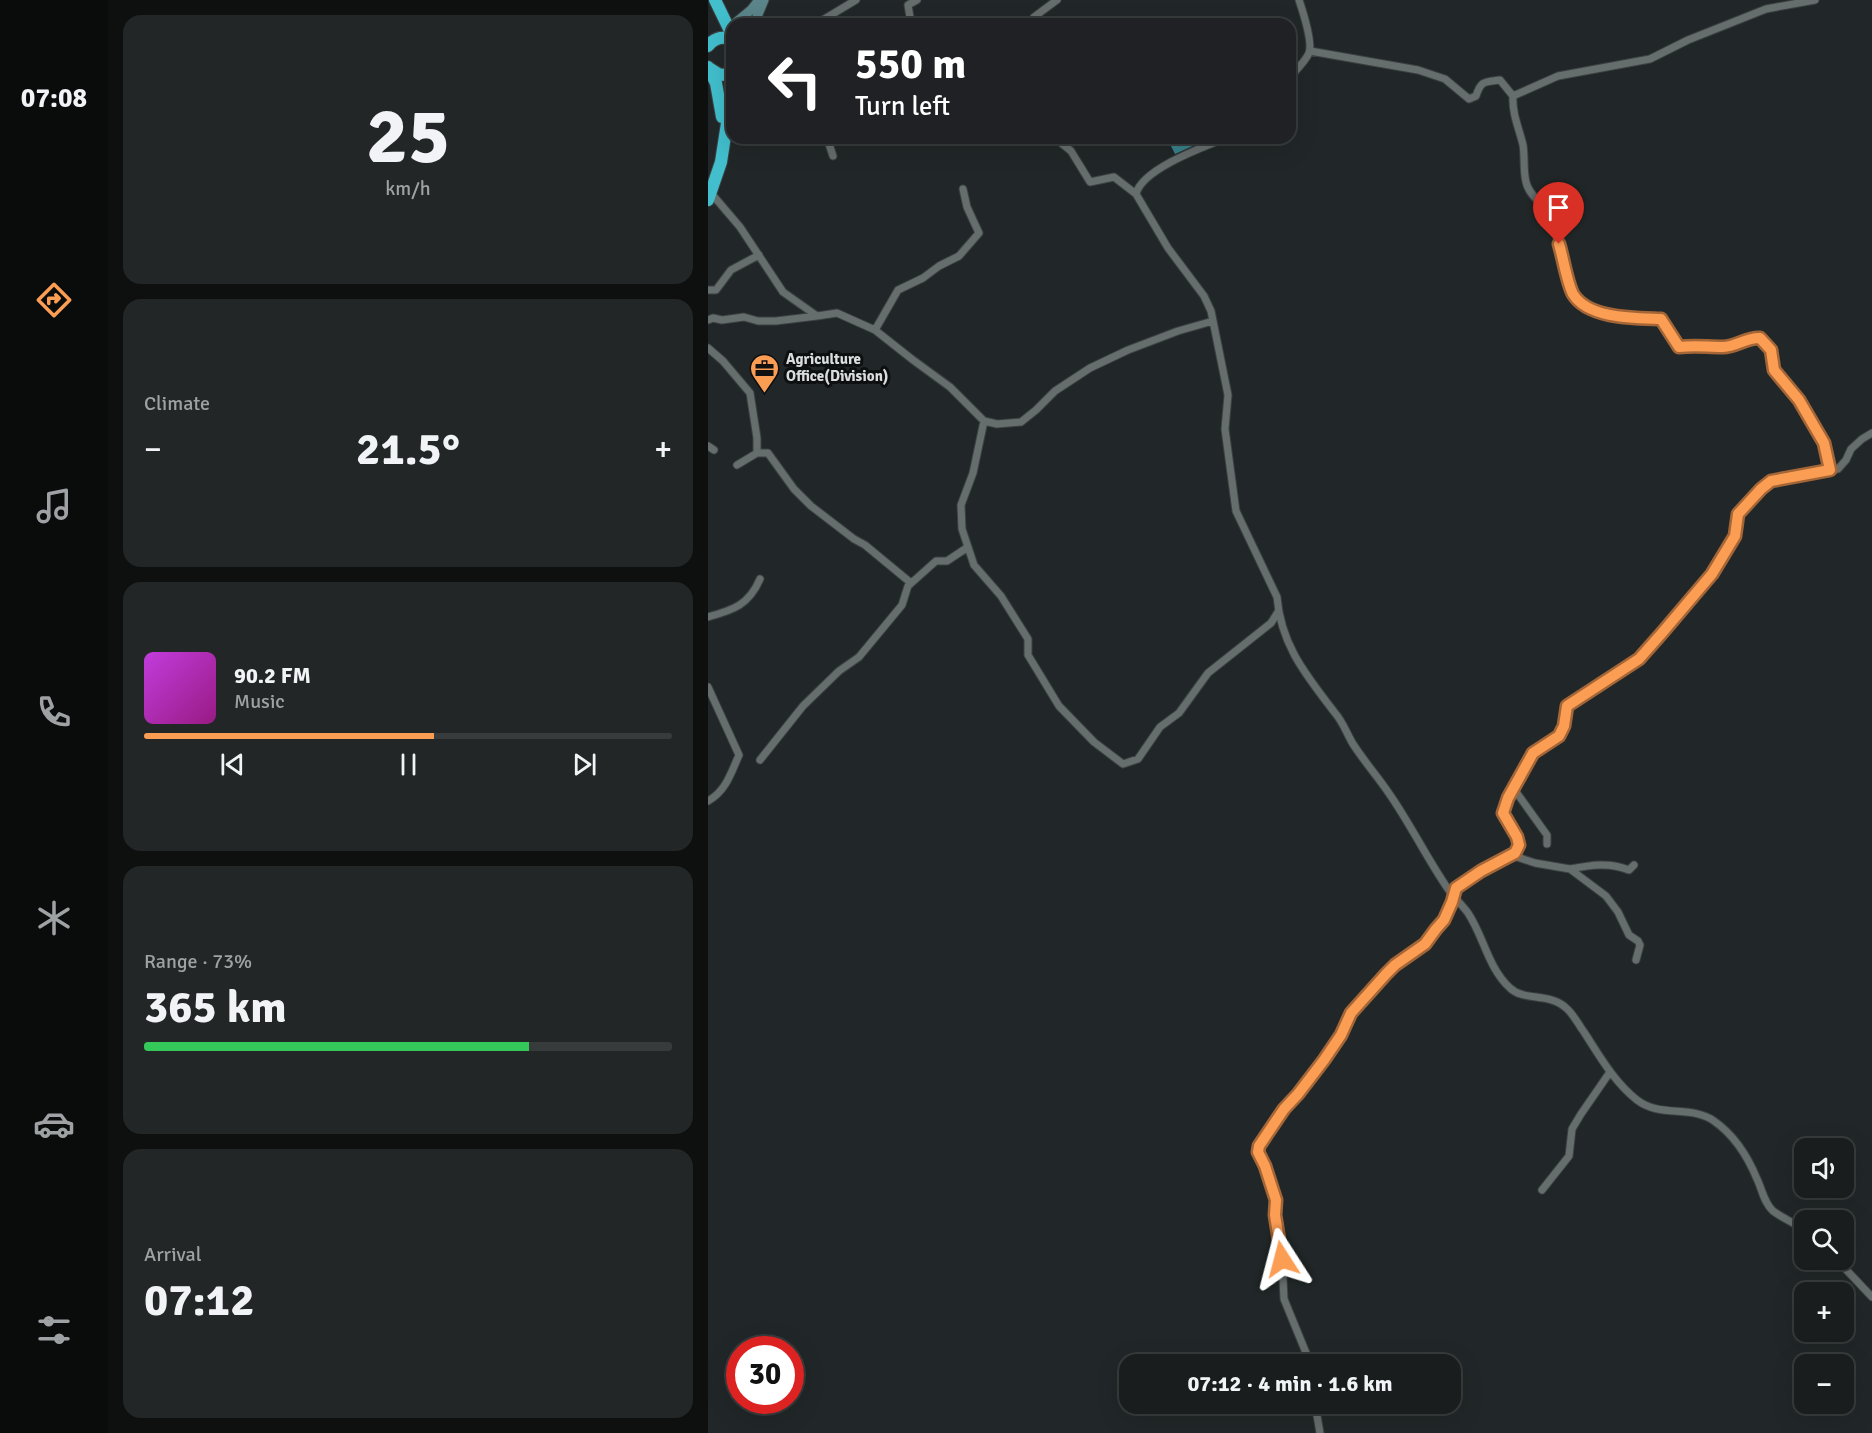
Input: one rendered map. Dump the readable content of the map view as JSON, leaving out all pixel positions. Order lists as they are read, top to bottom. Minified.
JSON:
{"places":{"office":["Agriculture Office(Division)"]},"page":{"tabs":"07:08","tile":[["25","km/h"],"Climate",["Range · 73%","365 km"],["Arrival","07:12"]],"turn":["550 m","Turn left"],"heat":["−","21.5°","+"],"song":["90.2 FM","Music"],"map_buttons":["+","−"],"limit":"30","trip":"07:12 · 4 min · 1.6 km"}}
